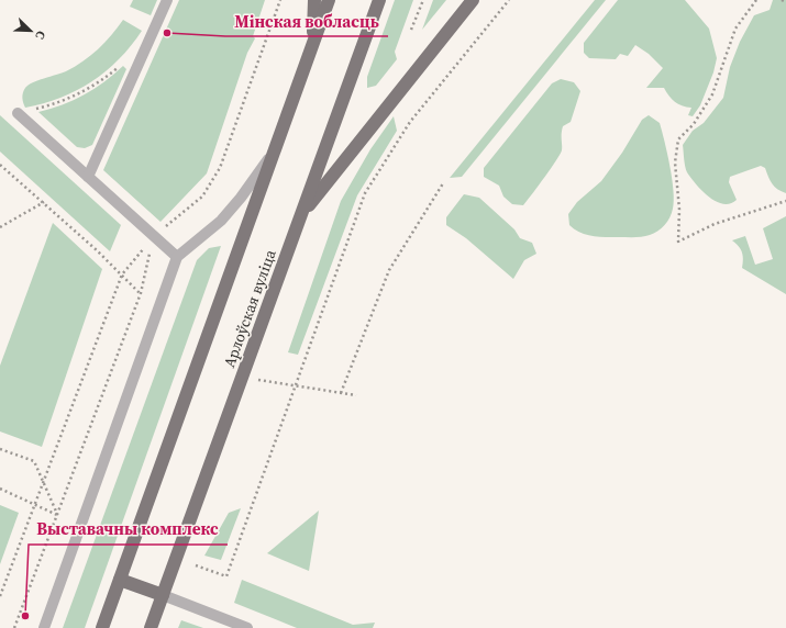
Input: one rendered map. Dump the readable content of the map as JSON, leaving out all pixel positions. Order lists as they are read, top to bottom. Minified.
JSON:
{"streets":{"main road":["Арлоўская вуліца"]},"places":["Мінская вобласць","Выставачны комплекс"],"north":"bottom right"}
